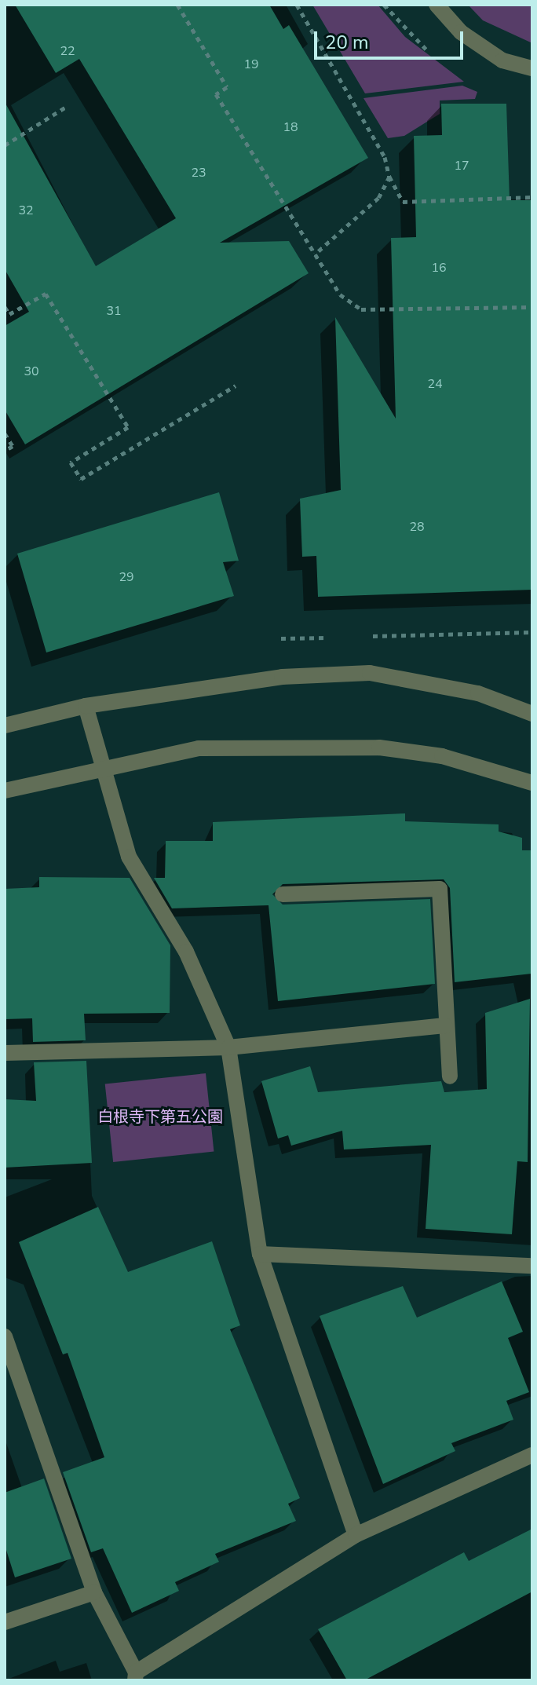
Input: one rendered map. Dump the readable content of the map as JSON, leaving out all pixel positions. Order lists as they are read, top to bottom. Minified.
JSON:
{"parks":["白根寺下第五公園"],"house_numbers":["22","19","18","17","23","32","16","31","30","24","28","29"],"scale_bar":"20 m"}
